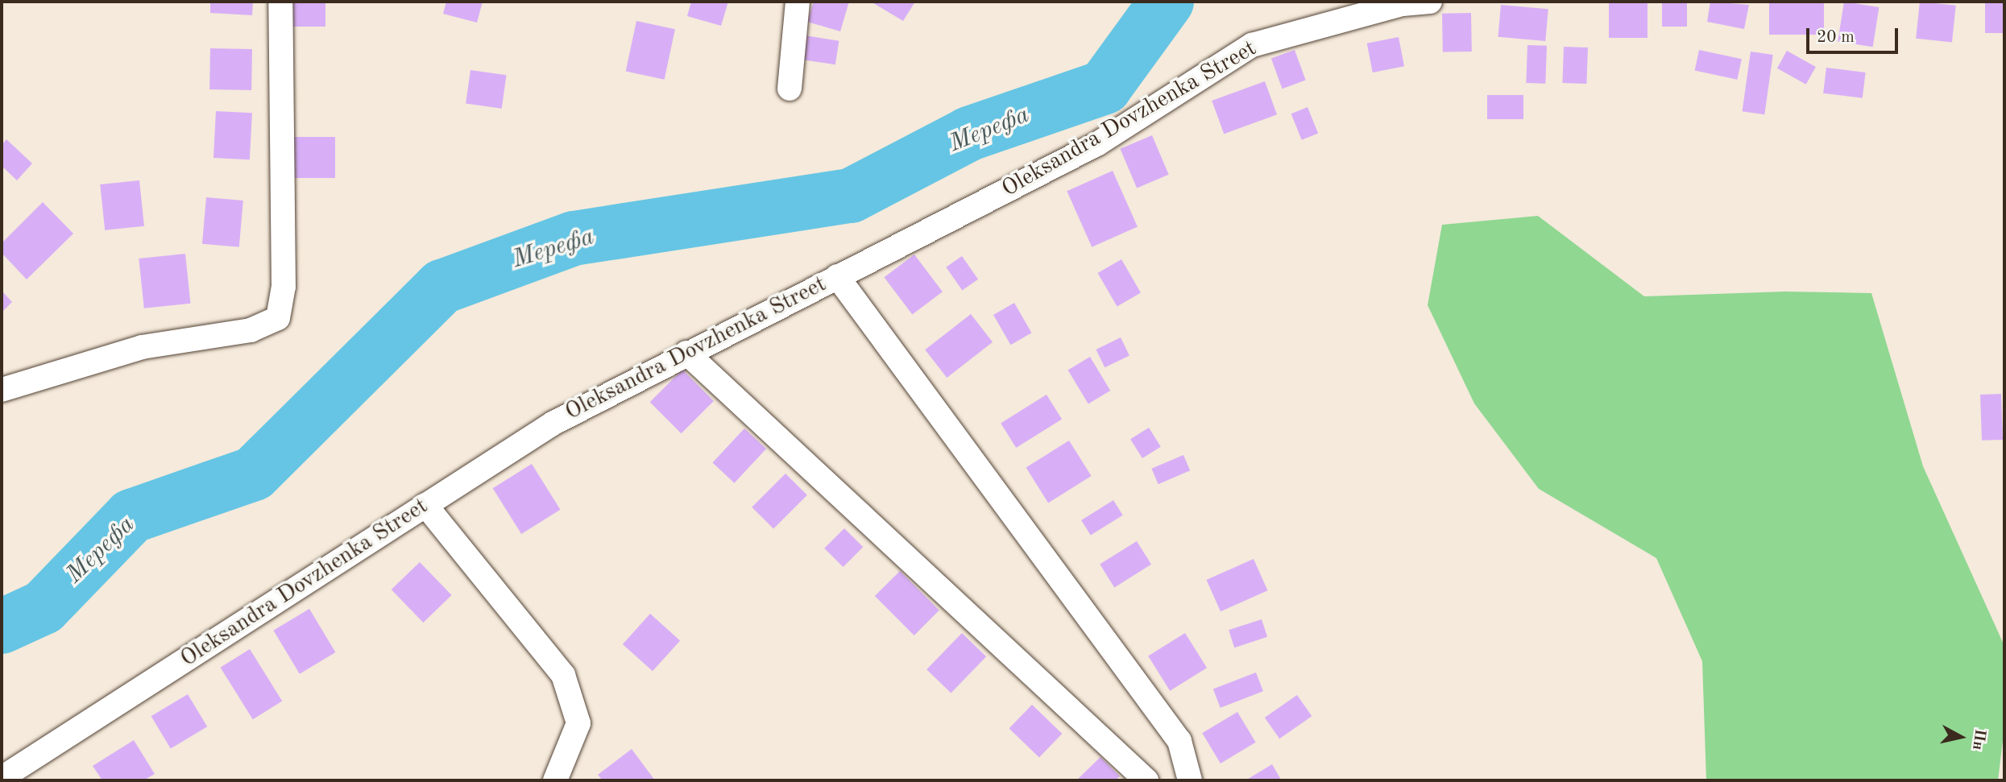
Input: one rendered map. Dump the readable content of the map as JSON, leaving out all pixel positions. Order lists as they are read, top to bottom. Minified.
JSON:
{"streets":{"street":["Oleksandra Dovzhenka Street"]},"water":["Мерефа"],"scale_bar":"20 m","north":"right"}
